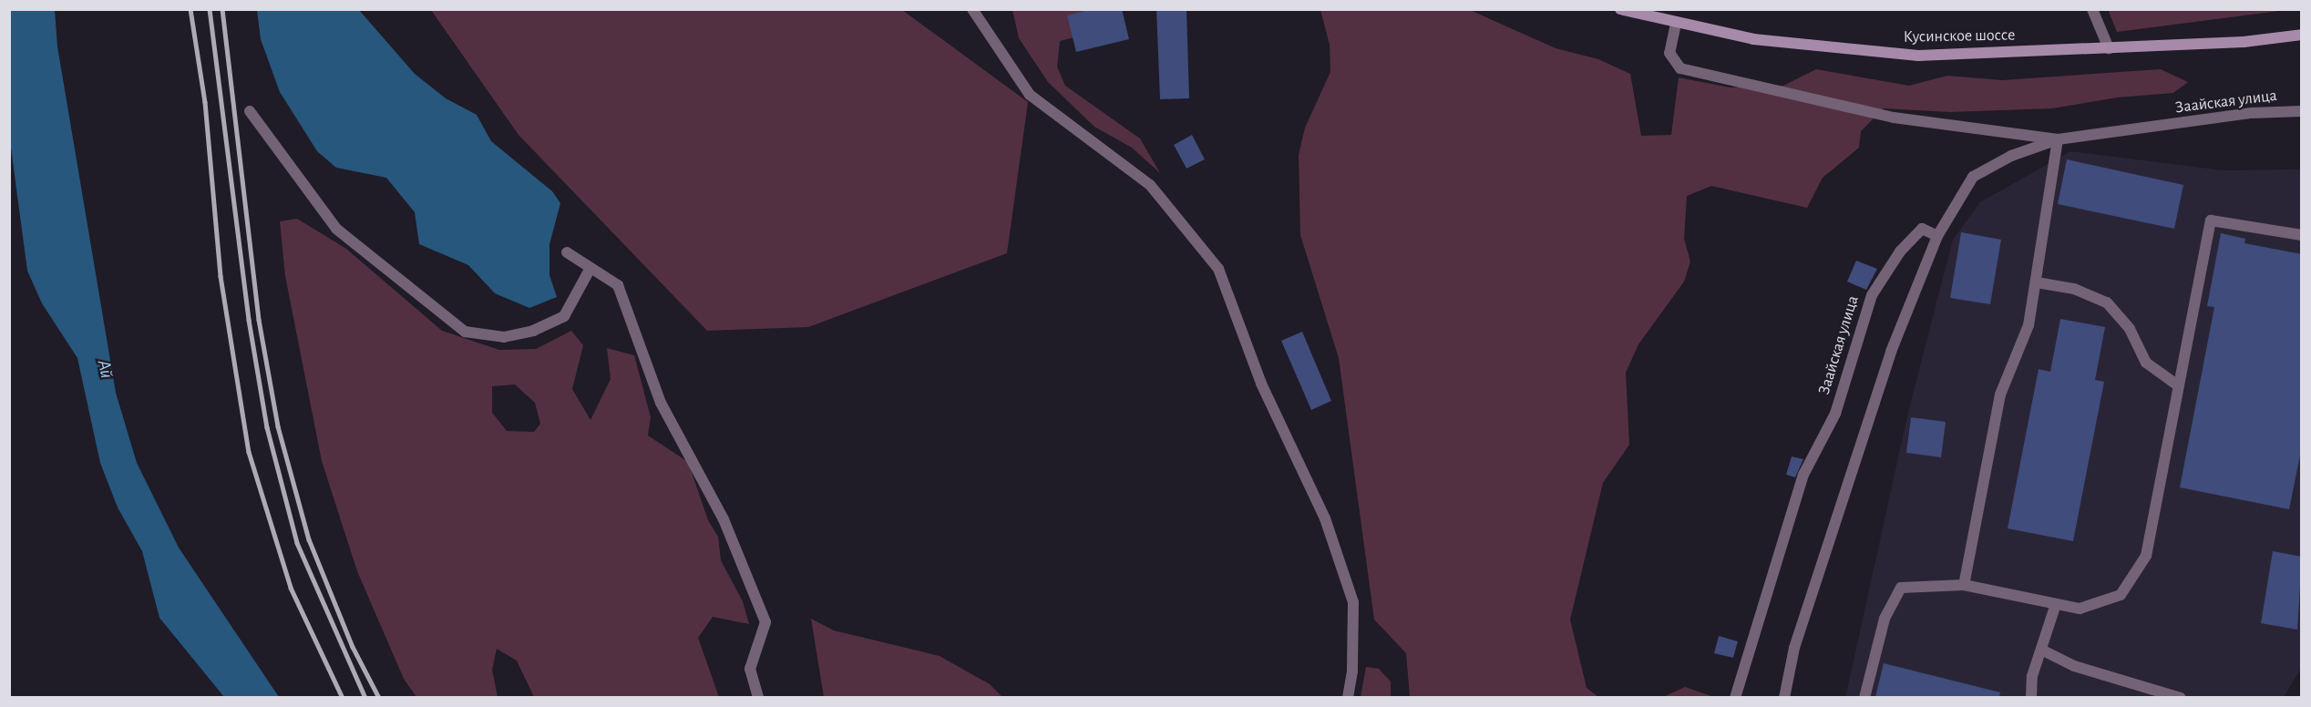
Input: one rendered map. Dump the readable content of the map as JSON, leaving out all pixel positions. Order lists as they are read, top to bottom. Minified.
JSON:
{"streets":{"main road":["Кусинское шоссе"],"street":["Заайская улица"]},"water":["Ай"]}
